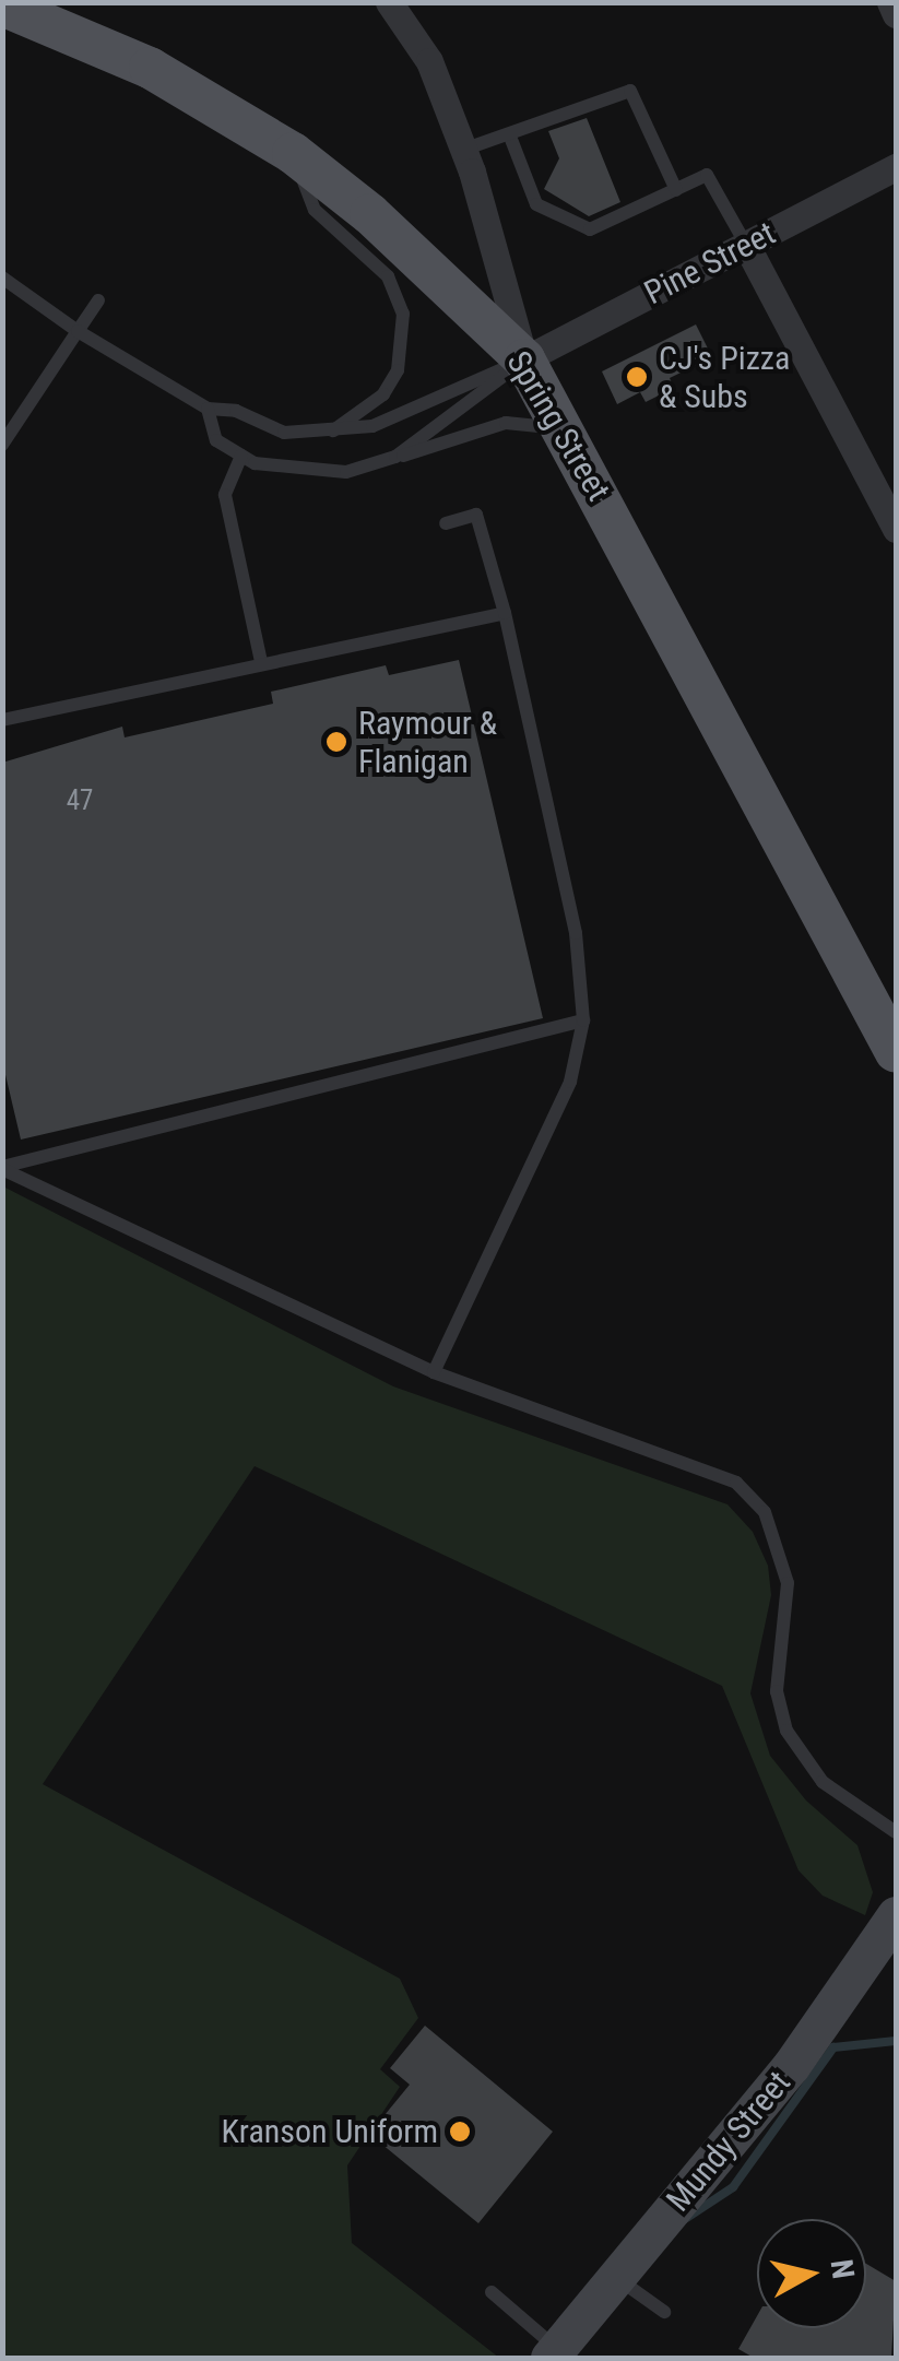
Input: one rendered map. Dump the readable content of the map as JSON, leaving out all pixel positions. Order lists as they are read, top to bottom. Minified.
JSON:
{"streets":{"main road":["Spring Street","Mundy Street"],"street":["Pine Street"]},"crossings":[["Pine Street","Spring Street"]],"places":["CJ's Pizza & Subs","Raymour & Flanigan","Kranson Uniform"],"house_numbers":["47"],"north":"right"}
